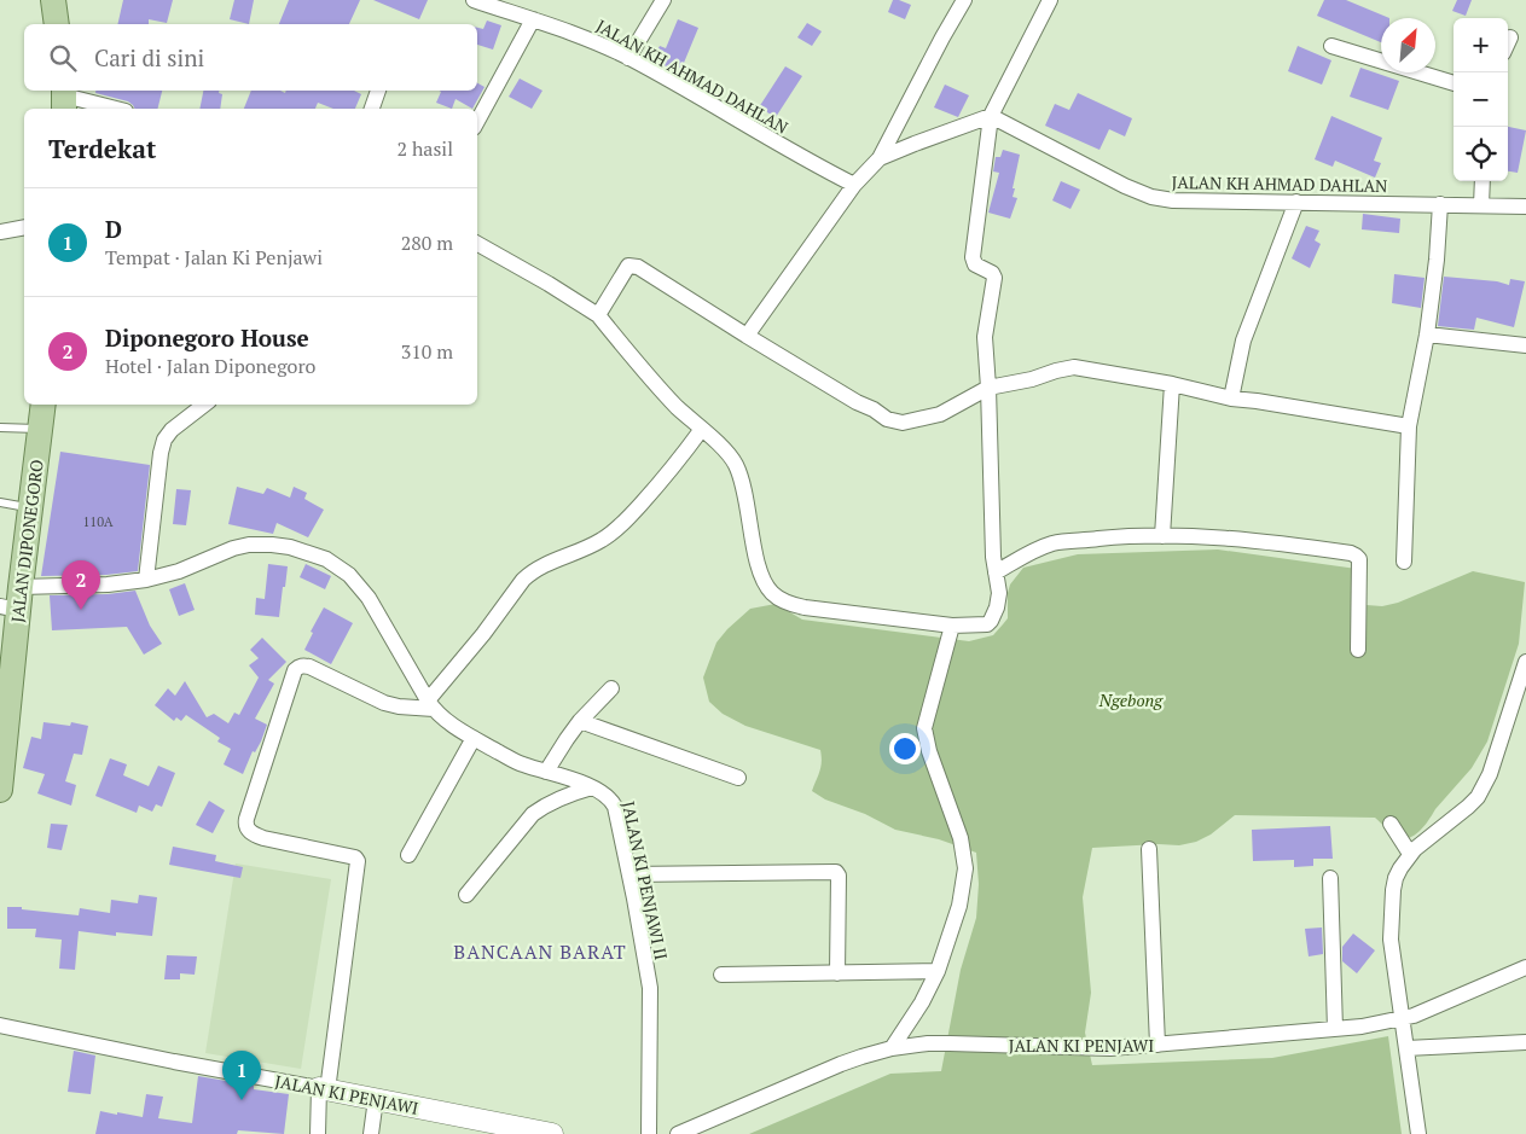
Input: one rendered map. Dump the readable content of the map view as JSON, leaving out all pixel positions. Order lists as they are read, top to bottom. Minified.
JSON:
{"streets":{"main road":["JALAN DIPONEGORO"],"street":["JALAN KH AHMAD DAHLAN","JALAN KI PENJAWI II","JALAN KI PENJAWI"]},"districts":["BANCAAN BARAT"],"parks":["Ngebong"],"house_numbers":["110A"],"north":"top right","page":{"map_buttons":["+","−"],"search":"Cari di sini","heading":["Terdekat","2 hasil"],"list":[{"mark":"1","name":"D","note":"Tempat · Jalan Ki Penjawi","value":"280 m"},{"mark":"2","name":"Diponegoro House","note":"Hotel · Jalan Diponegoro","value":"310 m"}],"pins":["2","1"]}}
